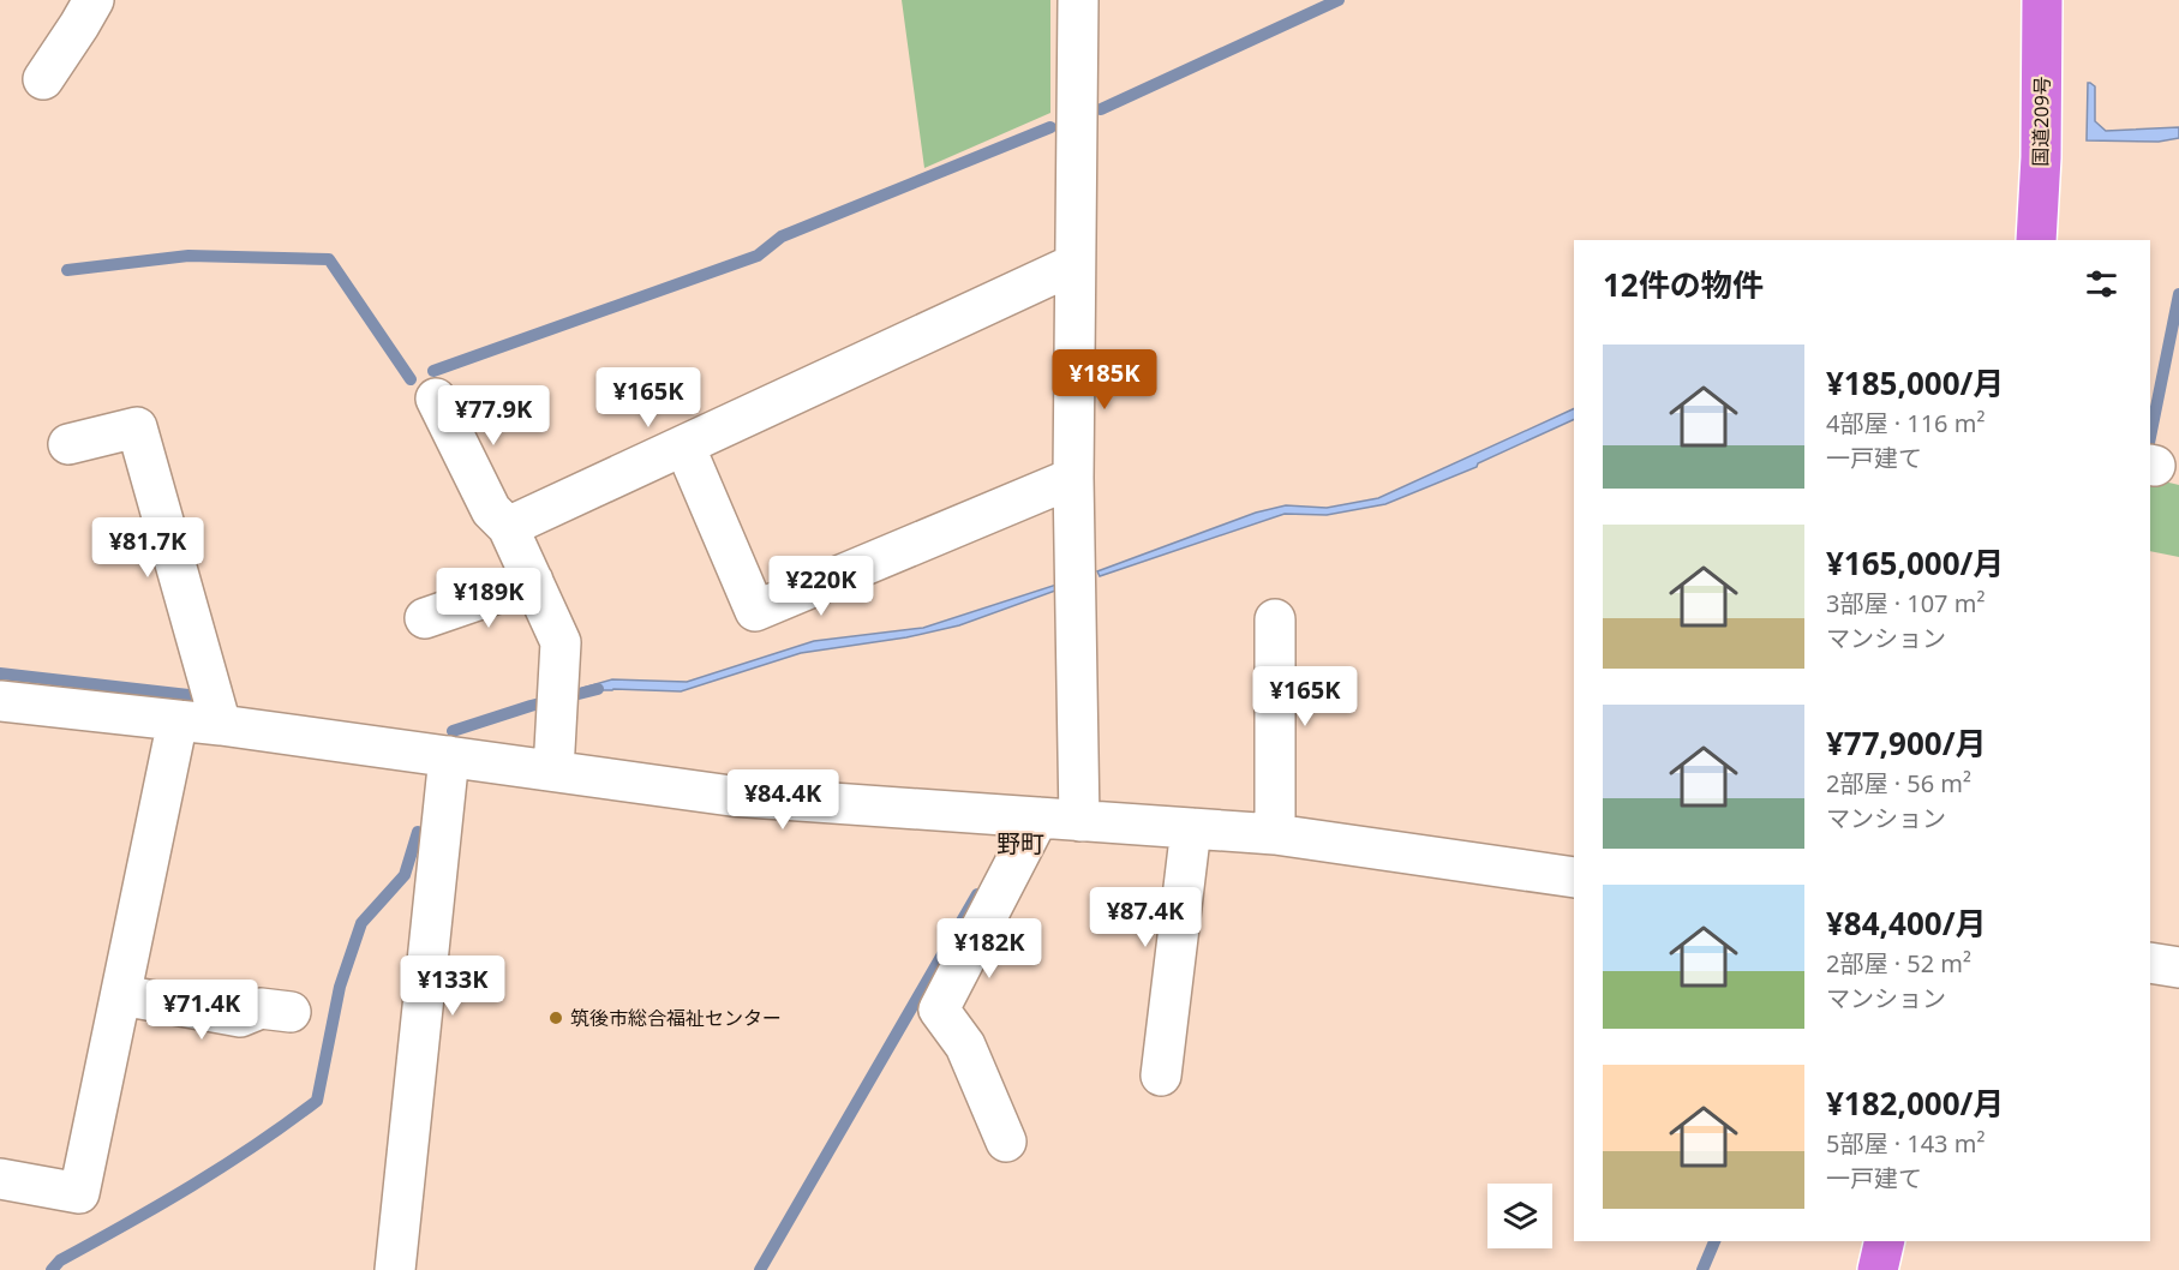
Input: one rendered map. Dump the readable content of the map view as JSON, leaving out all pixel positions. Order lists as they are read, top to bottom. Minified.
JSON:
{"streets":{"highway":["国道209号"]},"districts":["野町"],"places":["筑後市総合福祉センター"],"page":{"heading":"12件の物件","list":[{"name":"¥185,000/月","note":"4部屋 · 116 m² · 一戸建て"},{"name":"¥165,000/月","note":"3部屋 · 107 m² · マンション"},{"name":"¥77,900/月","note":"2部屋 · 56 m² · マンション"},{"name":"¥84,400/月","note":"2部屋 · 52 m² · マンション"},{"name":"¥182,000/月","note":"5部屋 · 143 m² · 一戸建て"}],"price":["¥185K","¥165K","¥77.9K","¥81.7K","¥220K","¥189K","¥165K","¥84.4K","¥87.4K","¥182K","¥133K","¥71.4K"]}}
